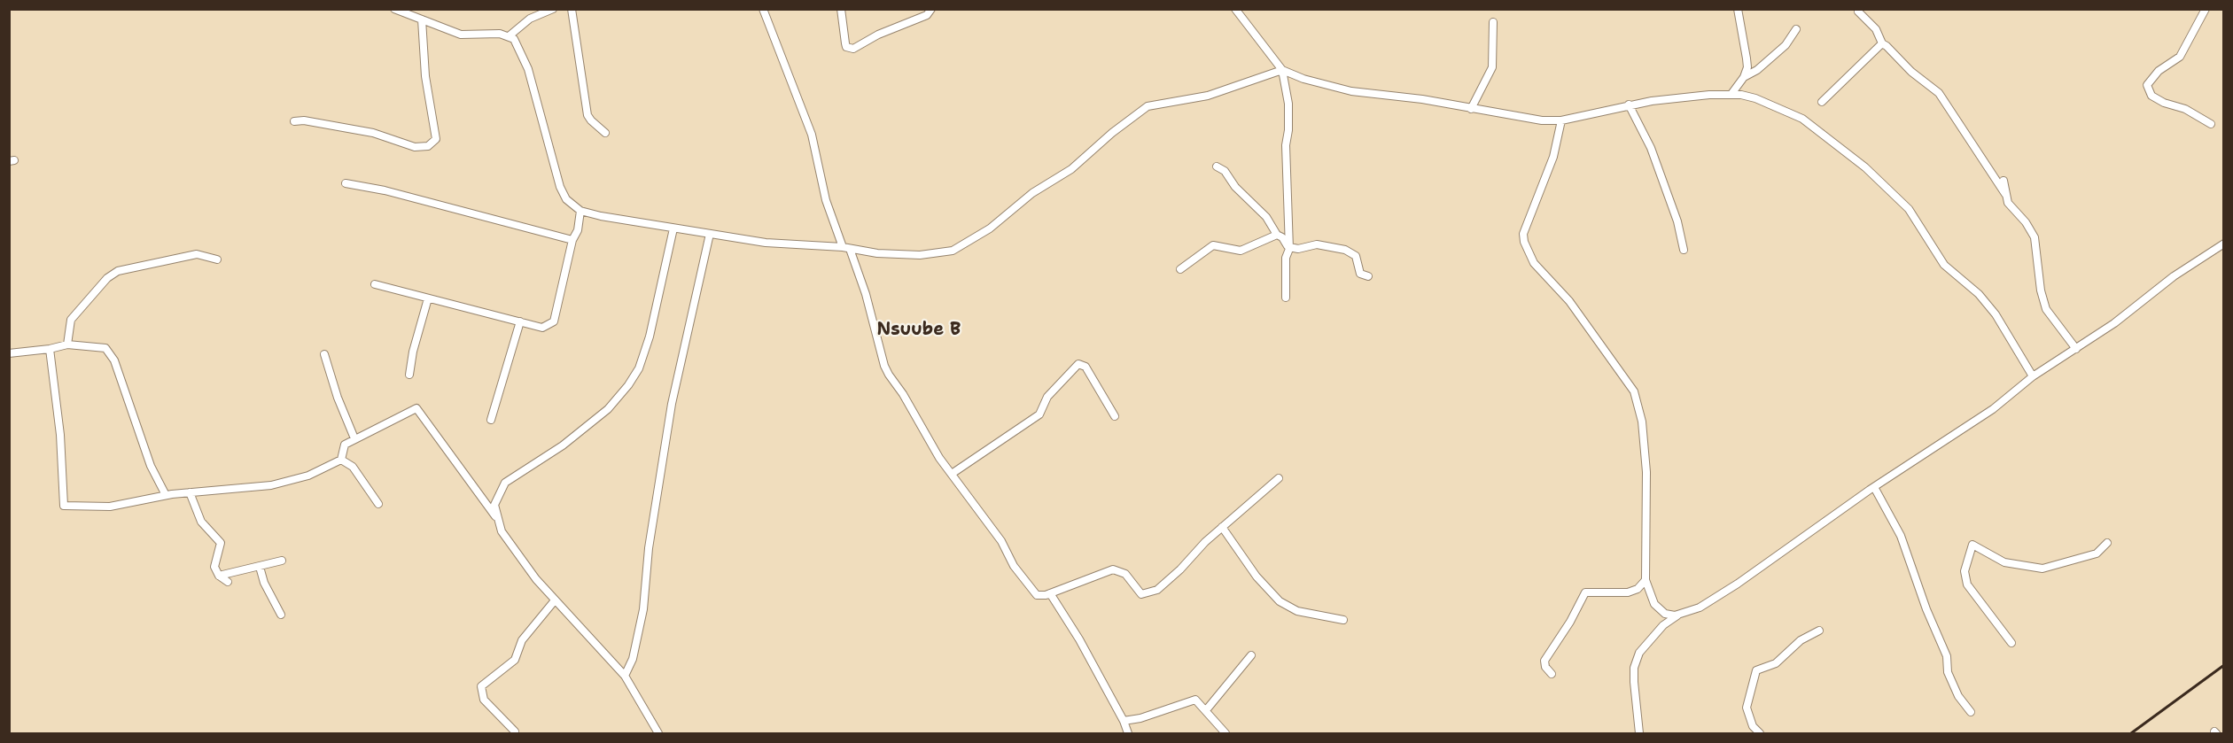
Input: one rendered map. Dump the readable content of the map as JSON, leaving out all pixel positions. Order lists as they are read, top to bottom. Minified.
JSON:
{"districts":["Nsuube B"]}
